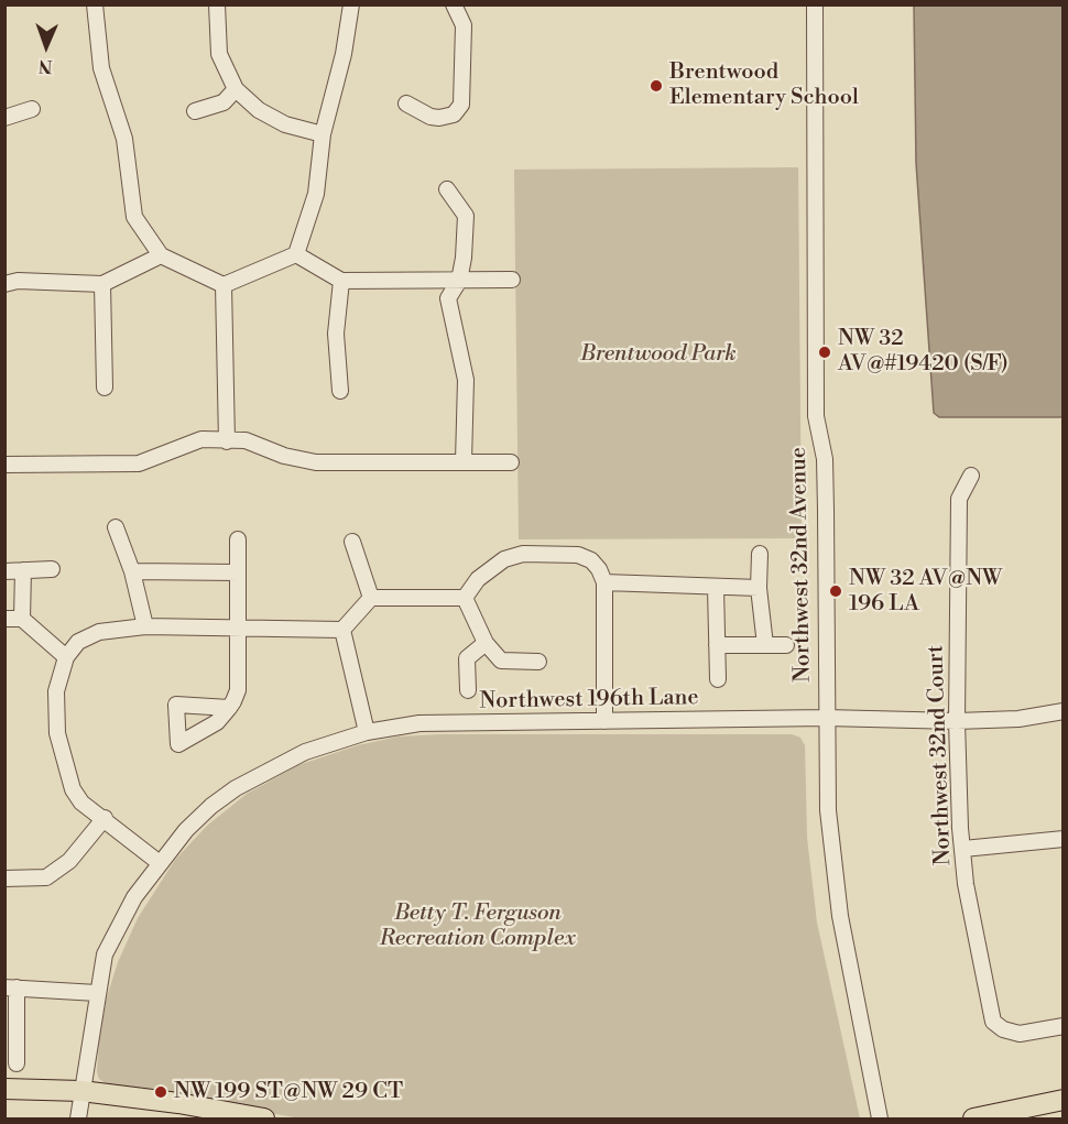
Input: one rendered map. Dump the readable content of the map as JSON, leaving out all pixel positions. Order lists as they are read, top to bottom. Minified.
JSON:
{"streets":{"street":["Northwest 32nd Avenue","Northwest 196th Lane","Northwest 32nd Court"]},"crossings":[["Northwest 32nd Avenue","Northwest 196th Lane"],["Northwest 196th Lane","Northwest 32nd Court"]],"parks":["Brentwood Park","Betty T. Ferguson Recreation Complex"],"places":["Brentwood Elementary School","NW 32 AV@#19420 (S/F)","NW 32 AV@NW 196 LA","NW 199 ST@NW 29 CT"],"north":"bottom"}
